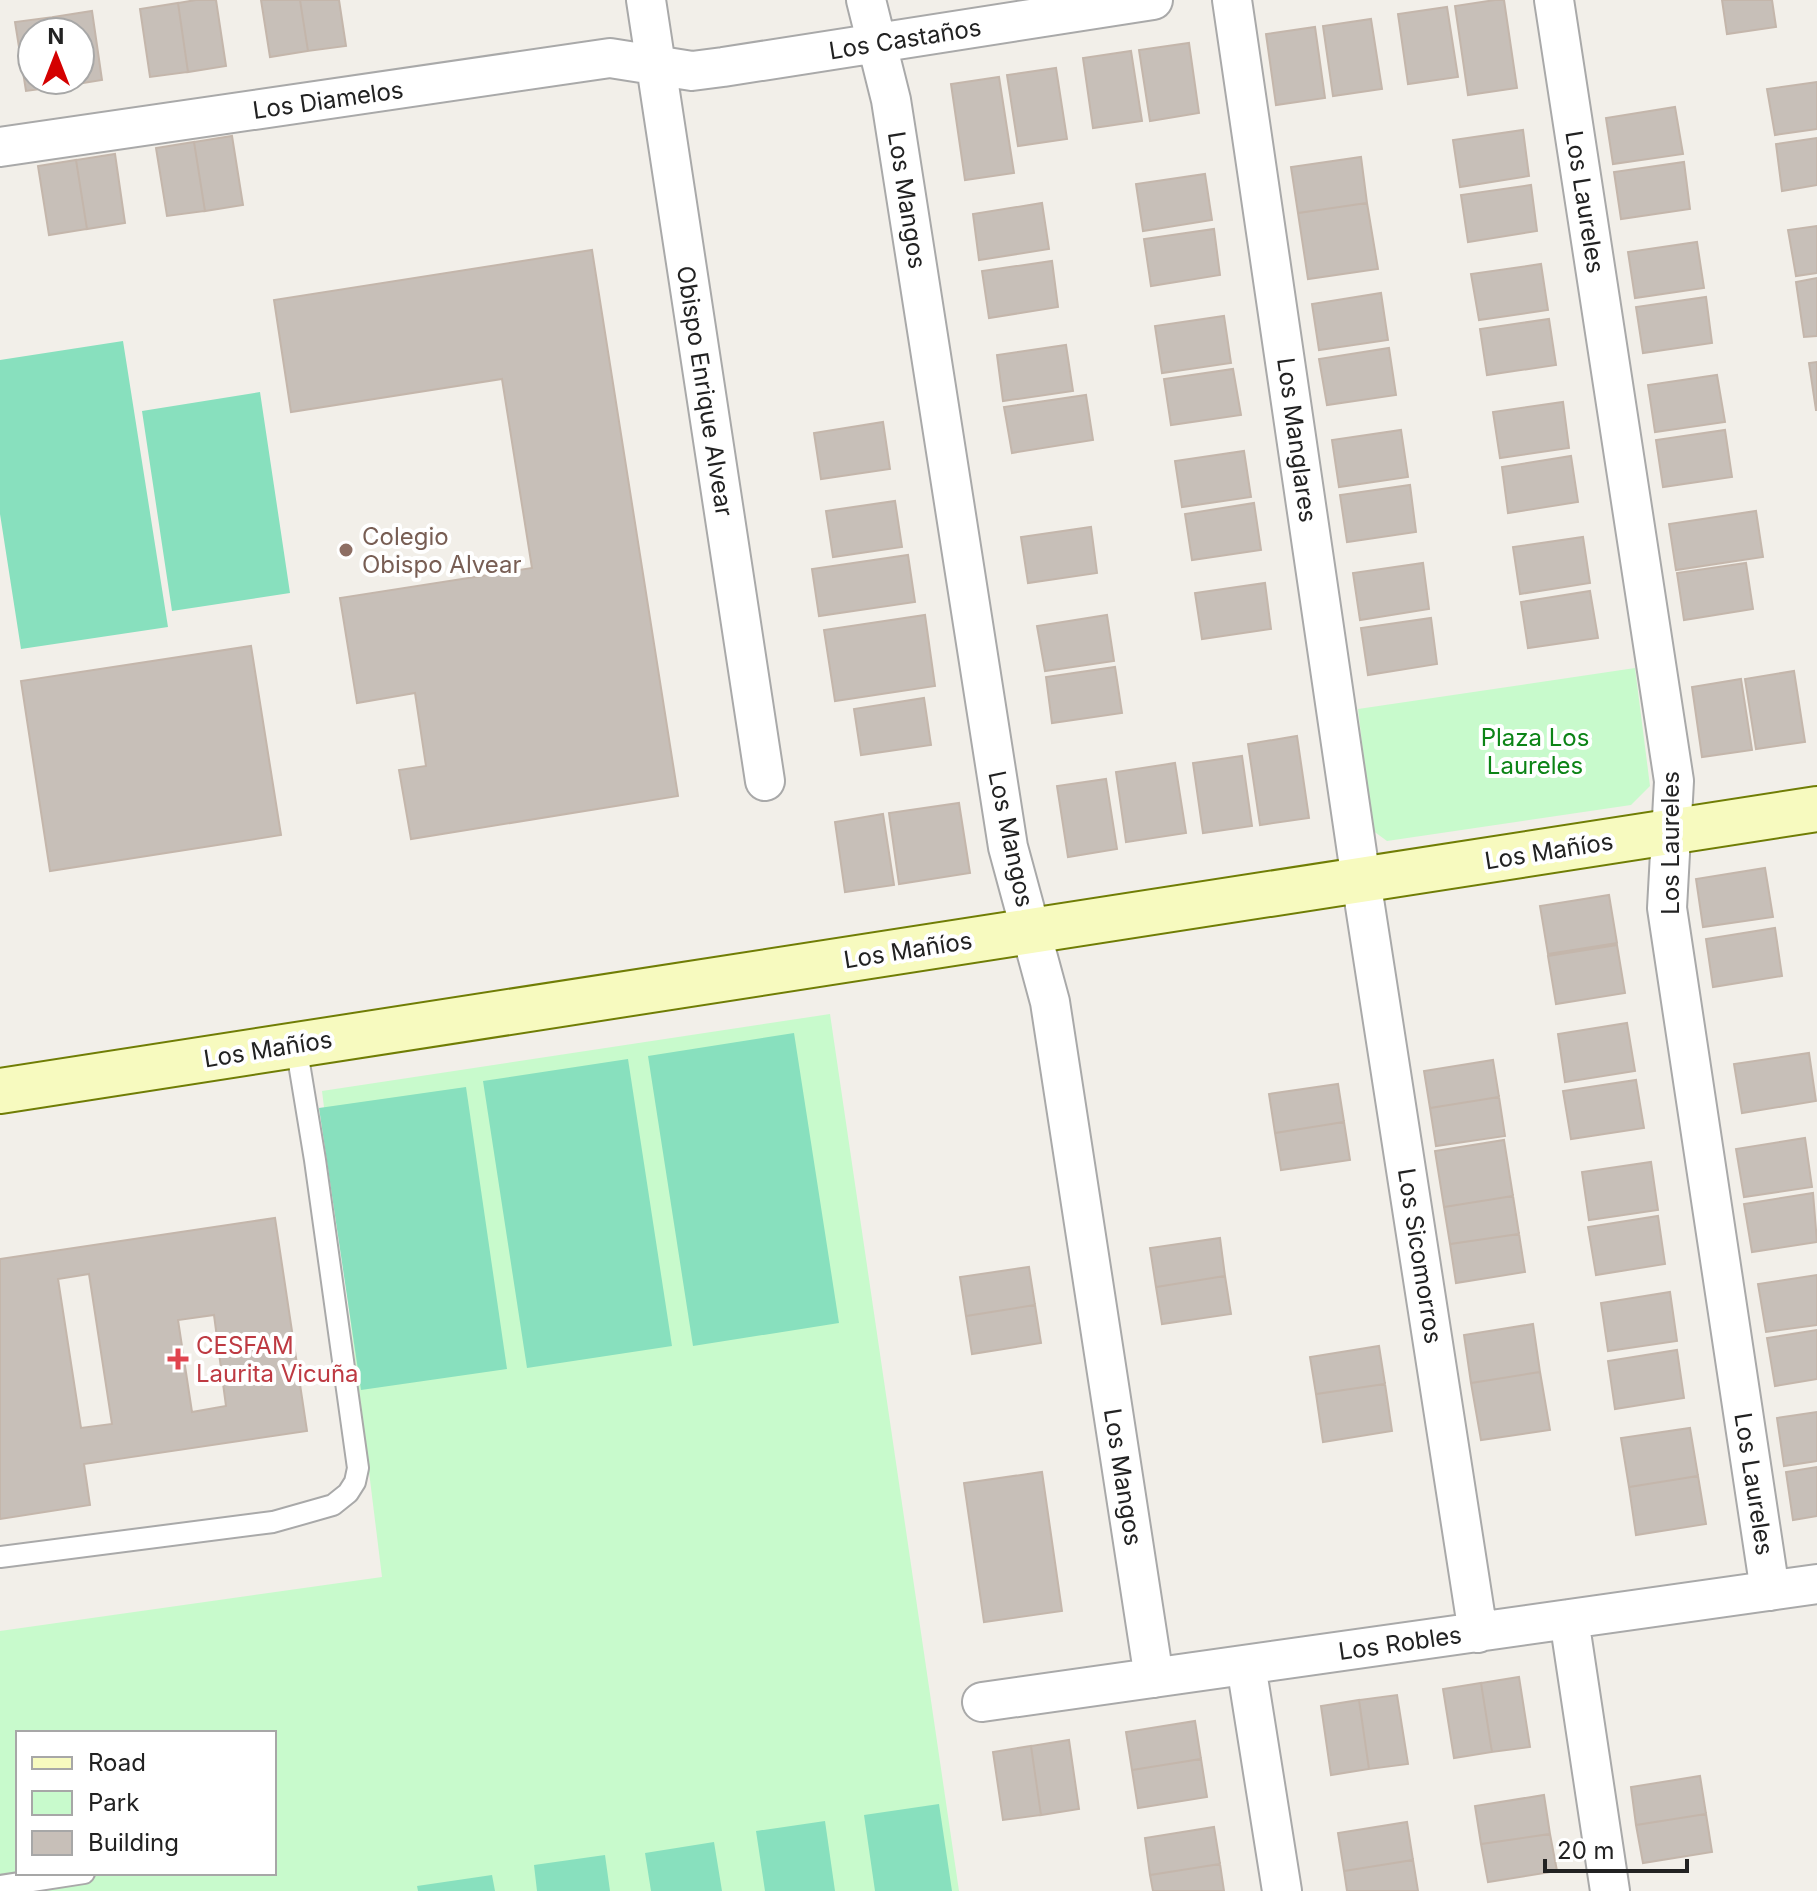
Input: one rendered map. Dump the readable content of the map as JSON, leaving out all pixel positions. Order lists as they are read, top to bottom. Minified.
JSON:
{"streets":{"street":["Los Castaños","Los Diamelos","Los Mangos","Los Laureles","Obispo Enrique Alvear","Los Manglares","Los Mañíos","Los Sicomorros","Los Robles"]},"crossings":[["Los Castaños","Los Diamelos"],["Los Castaños","Los Mangos"],["Los Castaños","Obispo Enrique Alvear"],["Los Diamelos","Obispo Enrique Alvear"],["Los Mangos","Los Mañíos"],["Los Mangos","Los Robles"],["Los Laureles","Los Mañíos"],["Los Laureles","Los Robles"],["Los Manglares","Los Mañíos"],["Los Manglares","Los Sicomorros"],["Los Mañíos","Los Sicomorros"],["Los Sicomorros","Los Robles"]],"parks":["Plaza Los Laureles"],"places":{"other":["Colegio Obispo Alvear"],"health":["CESFAM Laurita Vicuña"]},"legend":["Road","Park","Building"],"scale_bar":"20 m","north":"top"}
